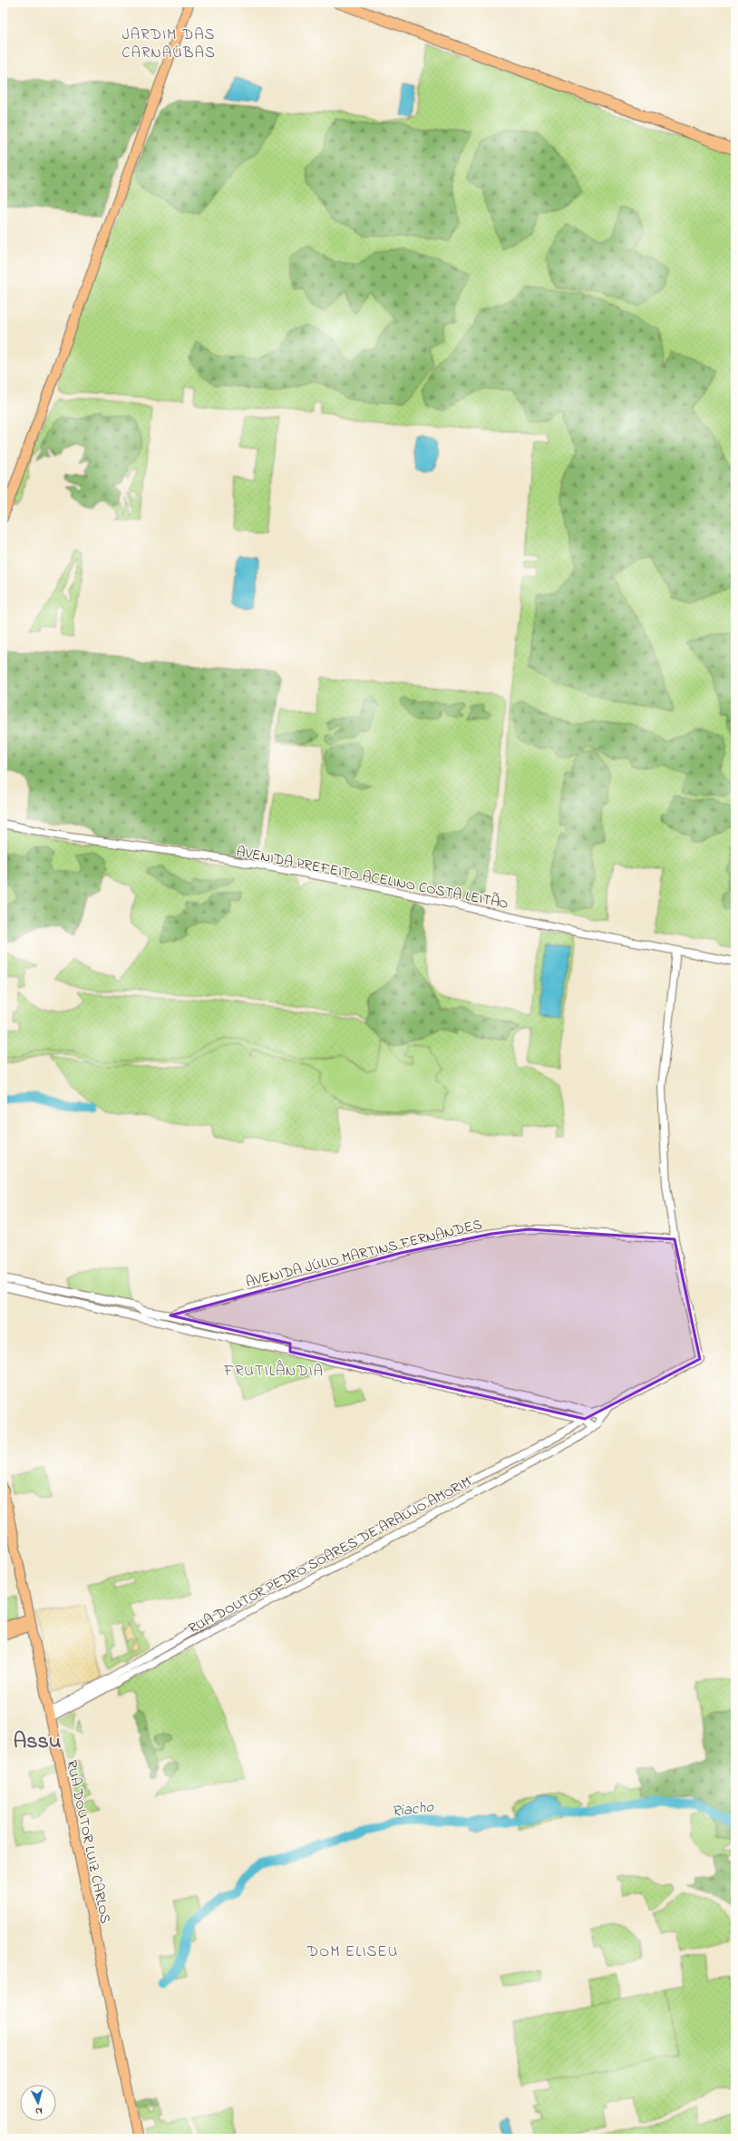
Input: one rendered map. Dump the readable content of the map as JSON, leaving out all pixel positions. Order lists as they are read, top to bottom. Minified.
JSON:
{"streets":{"main road":["RUA DOUTOR LUIZ CARLOS"],"street":["AVENIDA PREFEITO ACELINO COSTA LEITÃO","AVENIDA JÚLIO MARTINS FERNANDES","RUA DOUTOR PEDRO SOARES DE ARAUJO AMORIM"]},"crossings":[["AVENIDA JÚLIO MARTINS FERNANDES","RUA DOUTOR PEDRO SOARES DE ARAUJO AMORIM"],["RUA DOUTOR PEDRO SOARES DE ARAUJO AMORIM","RUA DOUTOR LUIZ CARLOS"]],"districts":["JARDIM DAS CARNAÚBAS","FRUTILÂNDIA","Assu","DOM ELISEU"],"water":["Riacho"],"north":"bottom"}
